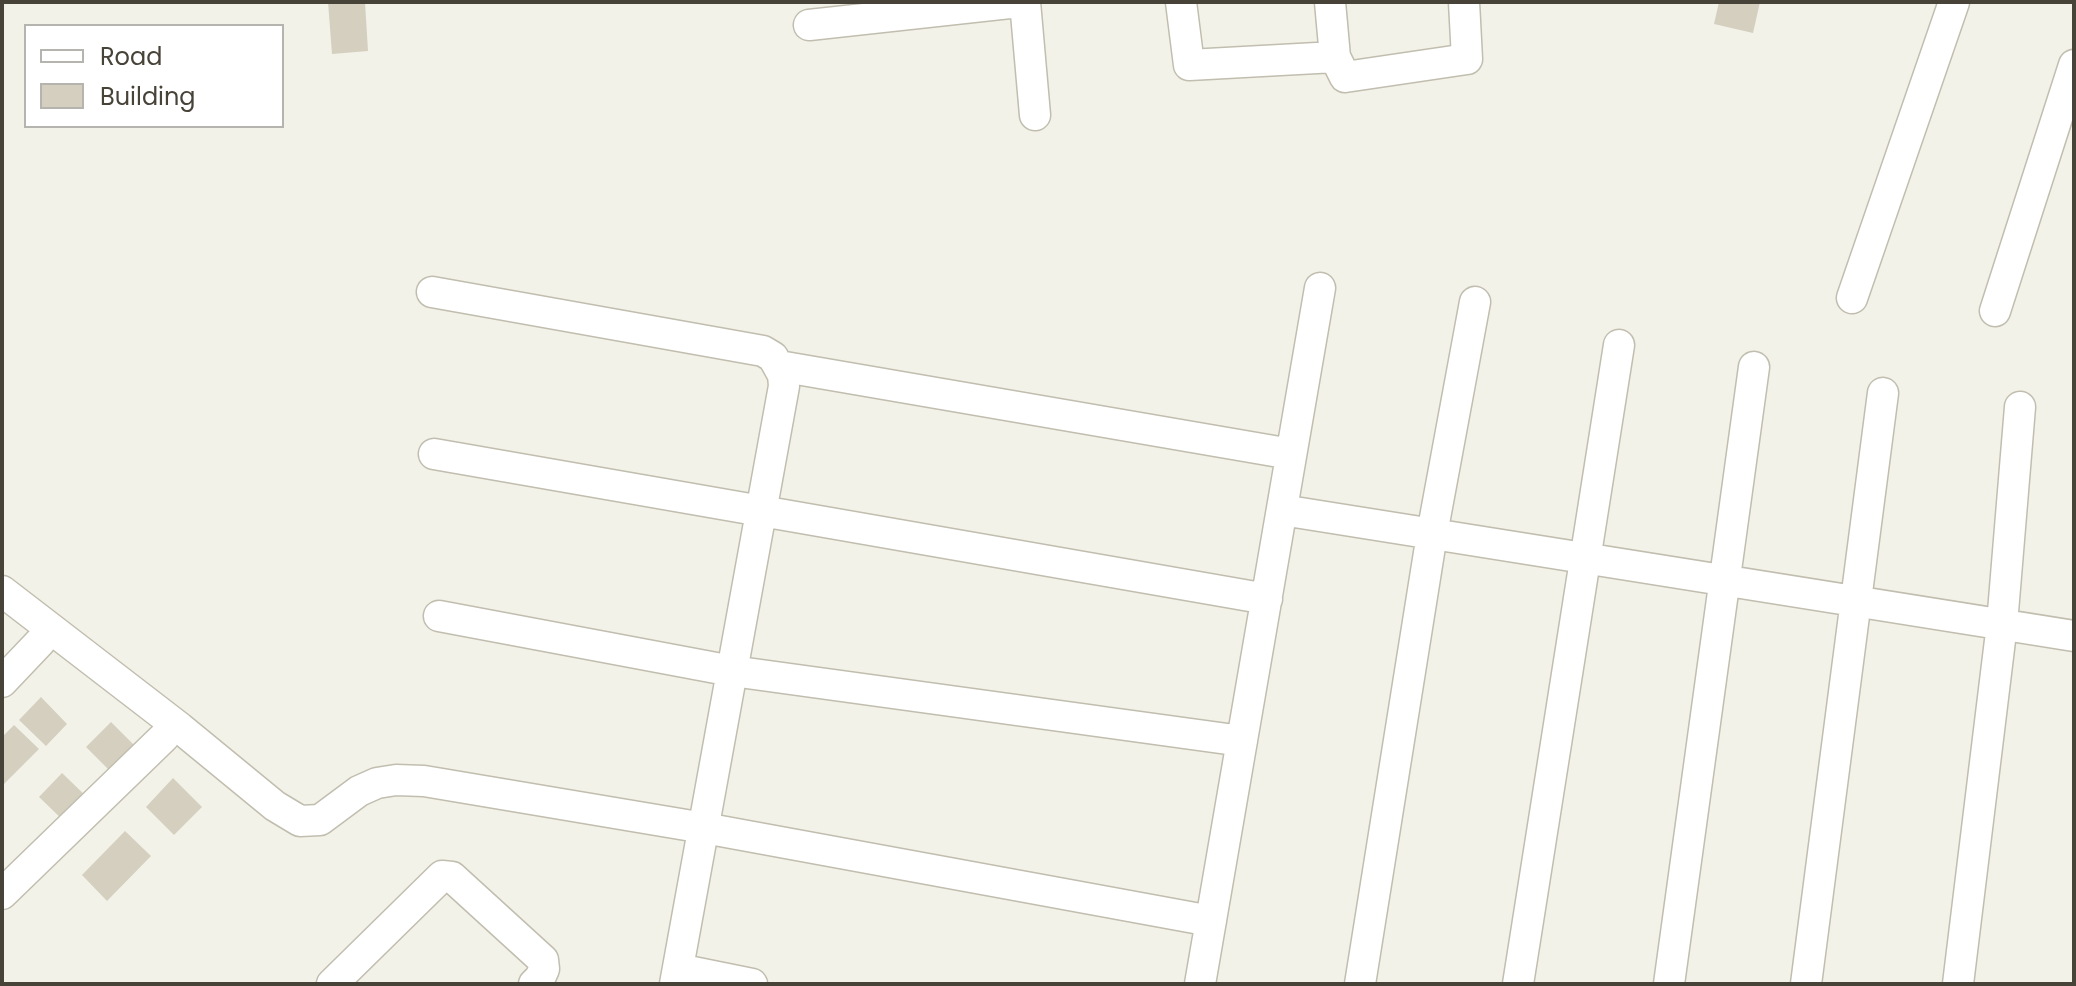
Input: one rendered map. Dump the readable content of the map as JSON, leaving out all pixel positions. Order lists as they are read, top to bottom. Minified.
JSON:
{"legend":["Road","Building"]}
